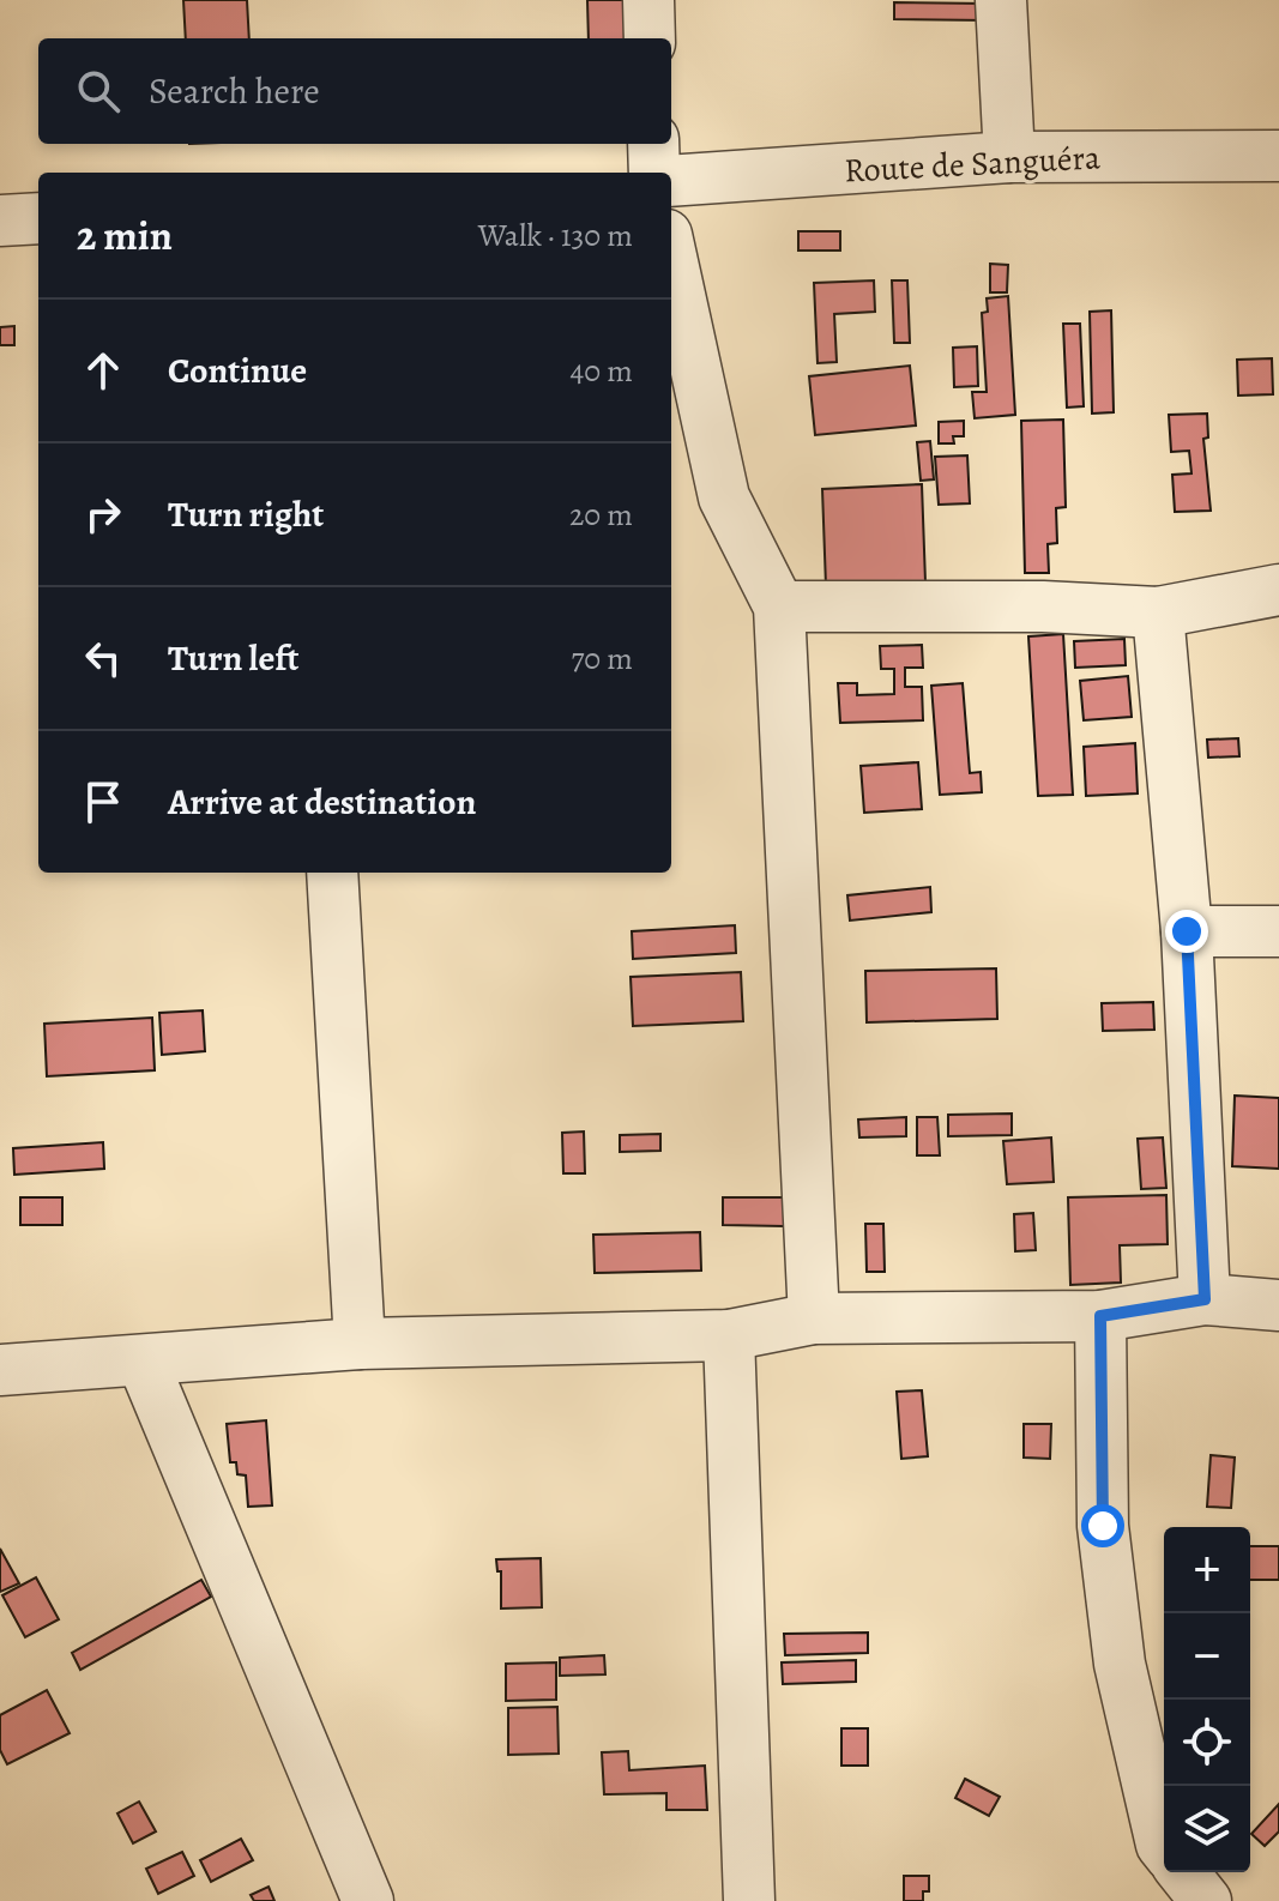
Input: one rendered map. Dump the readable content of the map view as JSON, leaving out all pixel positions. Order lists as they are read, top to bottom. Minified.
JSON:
{"streets":{"street":["Route de Sanguéra"]},"page":{"search":"Search here","heading":["2 min","Walk · 130 m"],"list":[["Continue","40 m"],["Turn right","20 m"],["Turn left","70 m"],"Arrive at destination"],"map_buttons":["+","−"]}}
